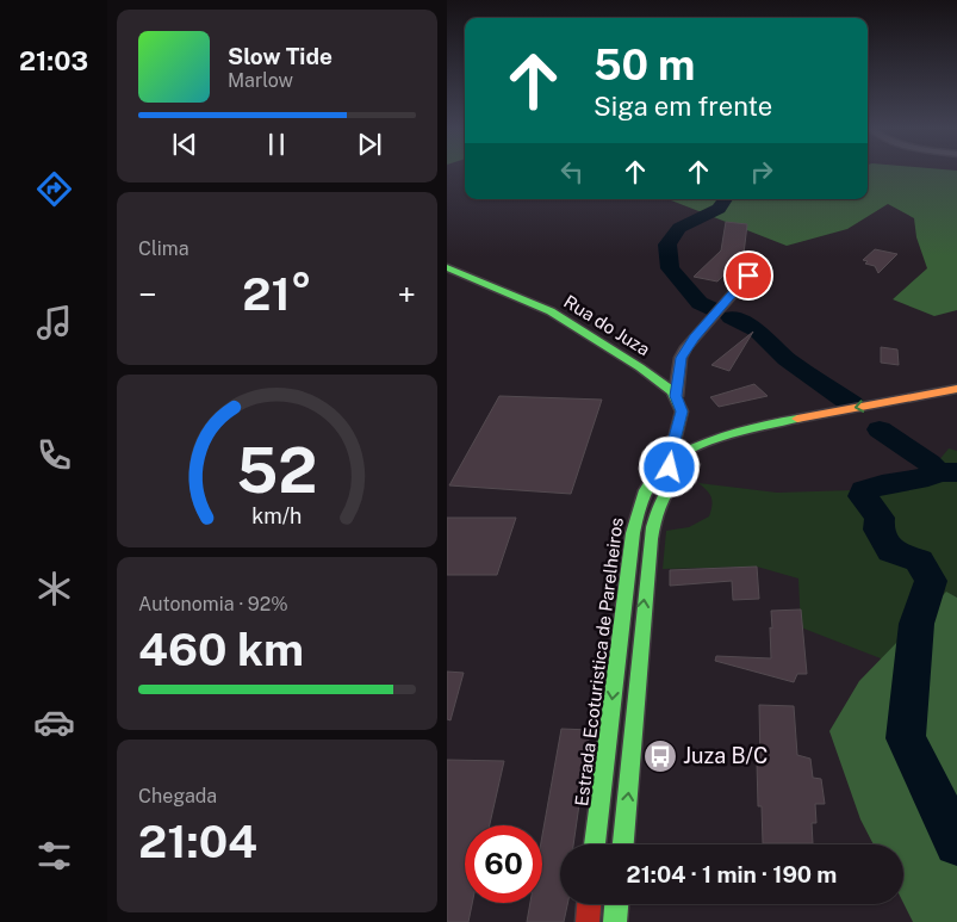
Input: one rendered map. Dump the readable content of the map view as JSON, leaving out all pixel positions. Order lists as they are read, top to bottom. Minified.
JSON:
{"streets":{"main road":["Rua do Juza","Estrada Ecoturistica de Parelheiros"]},"places":{"bus stop":["Juza B/C"]},"page":{"tabs":"21:03","turn":["50 m","Siga em frente"],"song":["Slow Tide","Marlow"],"tile":["Clima",["Autonomia · 92%","460 km"],["Chegada","21:04"]],"heat":["−","21°","+"],"limit":"60","trip":"21:04 · 1 min · 190 m","gauge":["52","km/h"]}}
